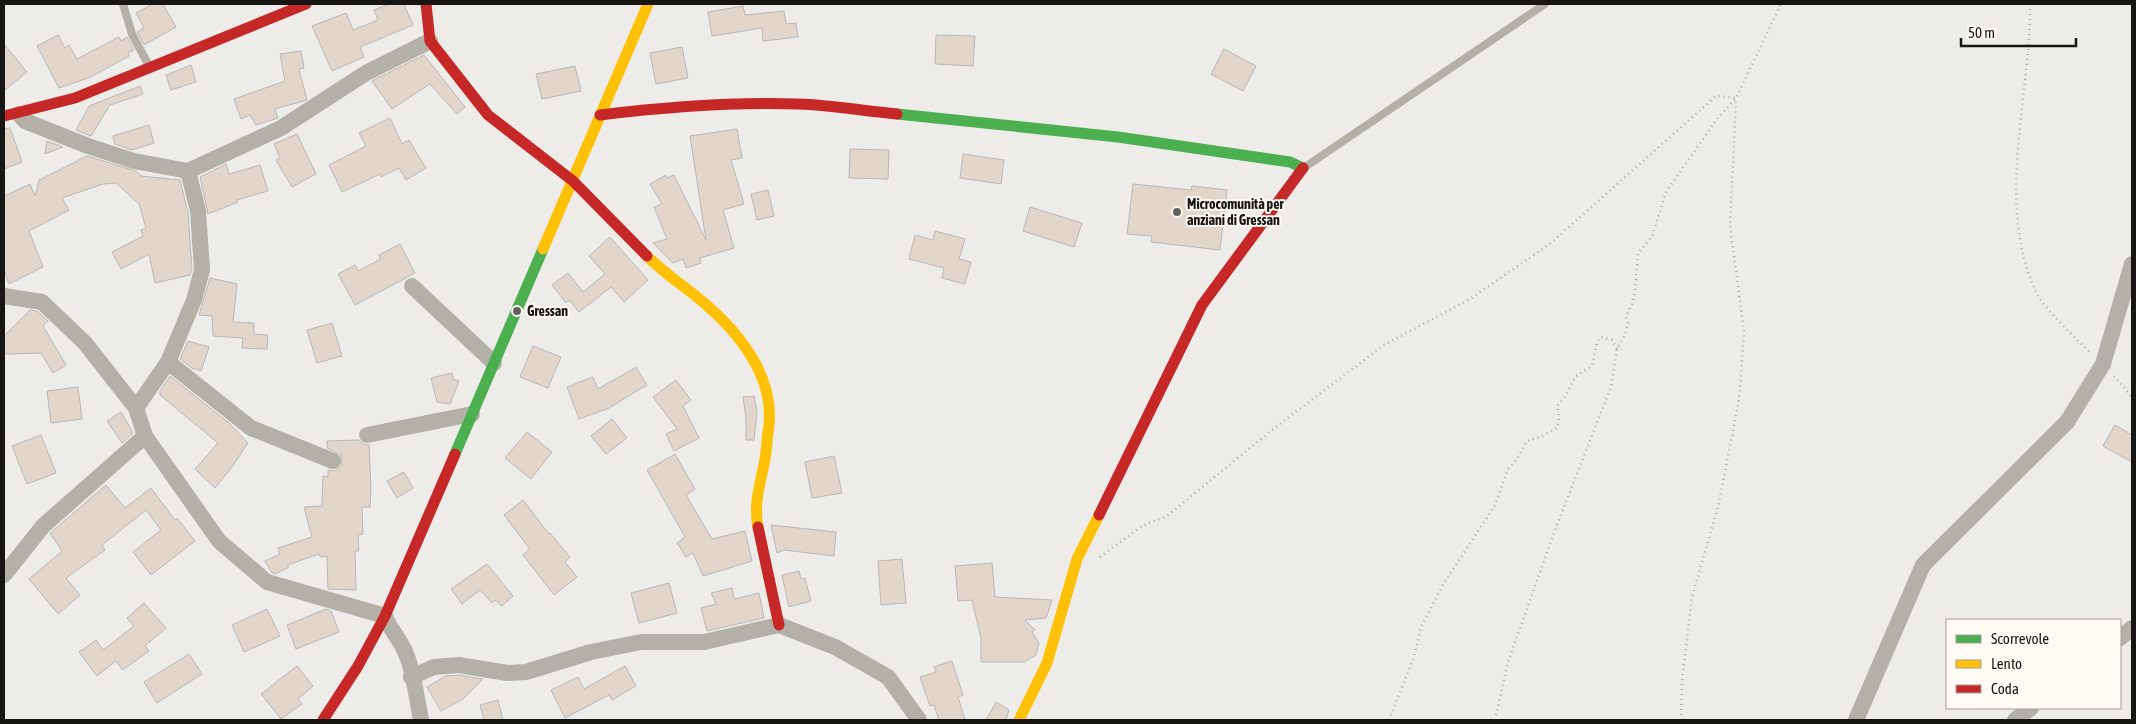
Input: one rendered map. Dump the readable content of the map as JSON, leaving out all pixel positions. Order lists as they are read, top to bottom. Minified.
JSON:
{"places":["Microcomunità per anziani di Gressan","Gressan"],"legend":["Scorrevole","Lento","Coda"],"scale_bar":"50 m"}
